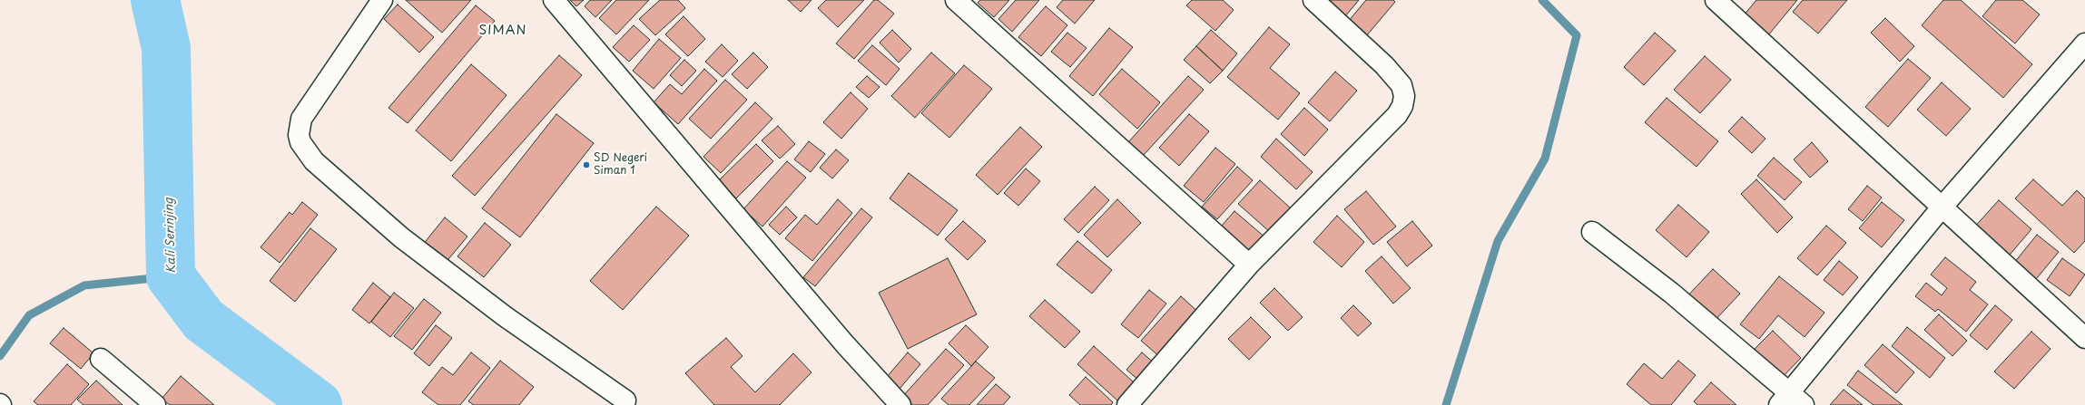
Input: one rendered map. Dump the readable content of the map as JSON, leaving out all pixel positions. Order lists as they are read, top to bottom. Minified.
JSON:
{"districts":["SIMAN"],"water":["Kali Serinjing"],"places":["SD Negeri Siman 1"]}
